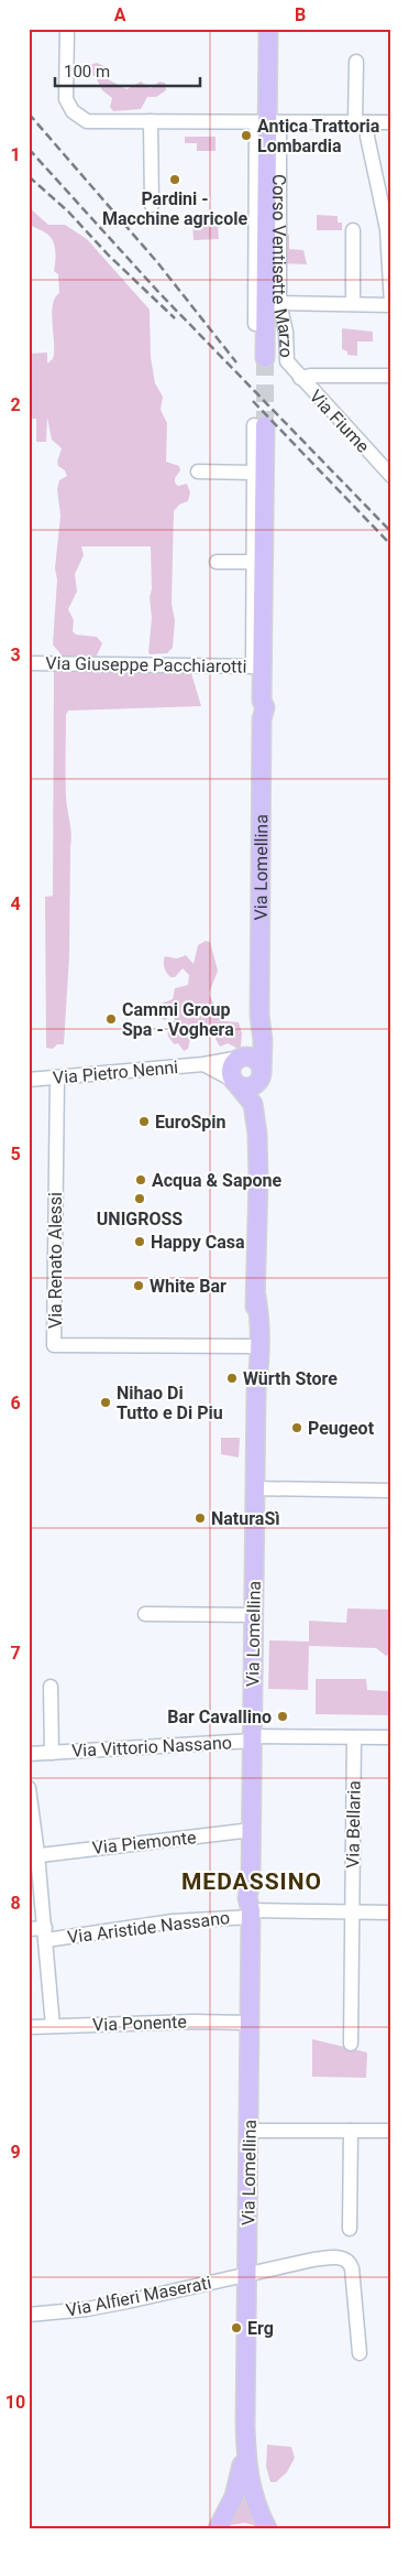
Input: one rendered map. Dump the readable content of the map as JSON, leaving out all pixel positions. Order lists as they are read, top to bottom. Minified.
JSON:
{"streets":{"main road":["Corso Ventisette Marzo","Via Lomellina"],"street":["Via Fiume","Via Giuseppe Pacchiarotti","Via Pietro Nenni","Via Renato Alessi","Via Vittorio Nassano","Via Bellaria","Via Piemonte","Via Aristide Nassano","Via Ponente","Via Alfieri Maserati"]},"crossings":[["Corso Ventisette Marzo","Via Fiume"],["Via Giuseppe Pacchiarotti","Via Lomellina"],["Via Lomellina","Via Pietro Nenni"],["Via Lomellina","Via Renato Alessi"],["Via Lomellina","Via Vittorio Nassano"],["Via Lomellina","Via Piemonte"],["Via Lomellina","Via Aristide Nassano"],["Via Lomellina","Via Ponente"],["Via Lomellina","Via Alfieri Maserati"],["Via Pietro Nenni","Via Renato Alessi"],["Via Vittorio Nassano","Via Bellaria"],["Via Bellaria","Via Aristide Nassano"]],"districts":["MEDASSINO"],"places":["Antica Trattoria Lombardia","Pardini - Macchine agricole","Cammi Group Spa - Voghera","EuroSpin","Acqua & Sapone","UNIGROSS","Happy Casa","White Bar","Würth Store","Nihao Di Tutto e Di Piu","Peugeot","NaturaSì","Bar Cavallino","Erg"],"scale_bar":"100 m","grid":{"columns":["A","B"],"rows":["1","2","3","4","5","6","7","8","9","10"]}}
